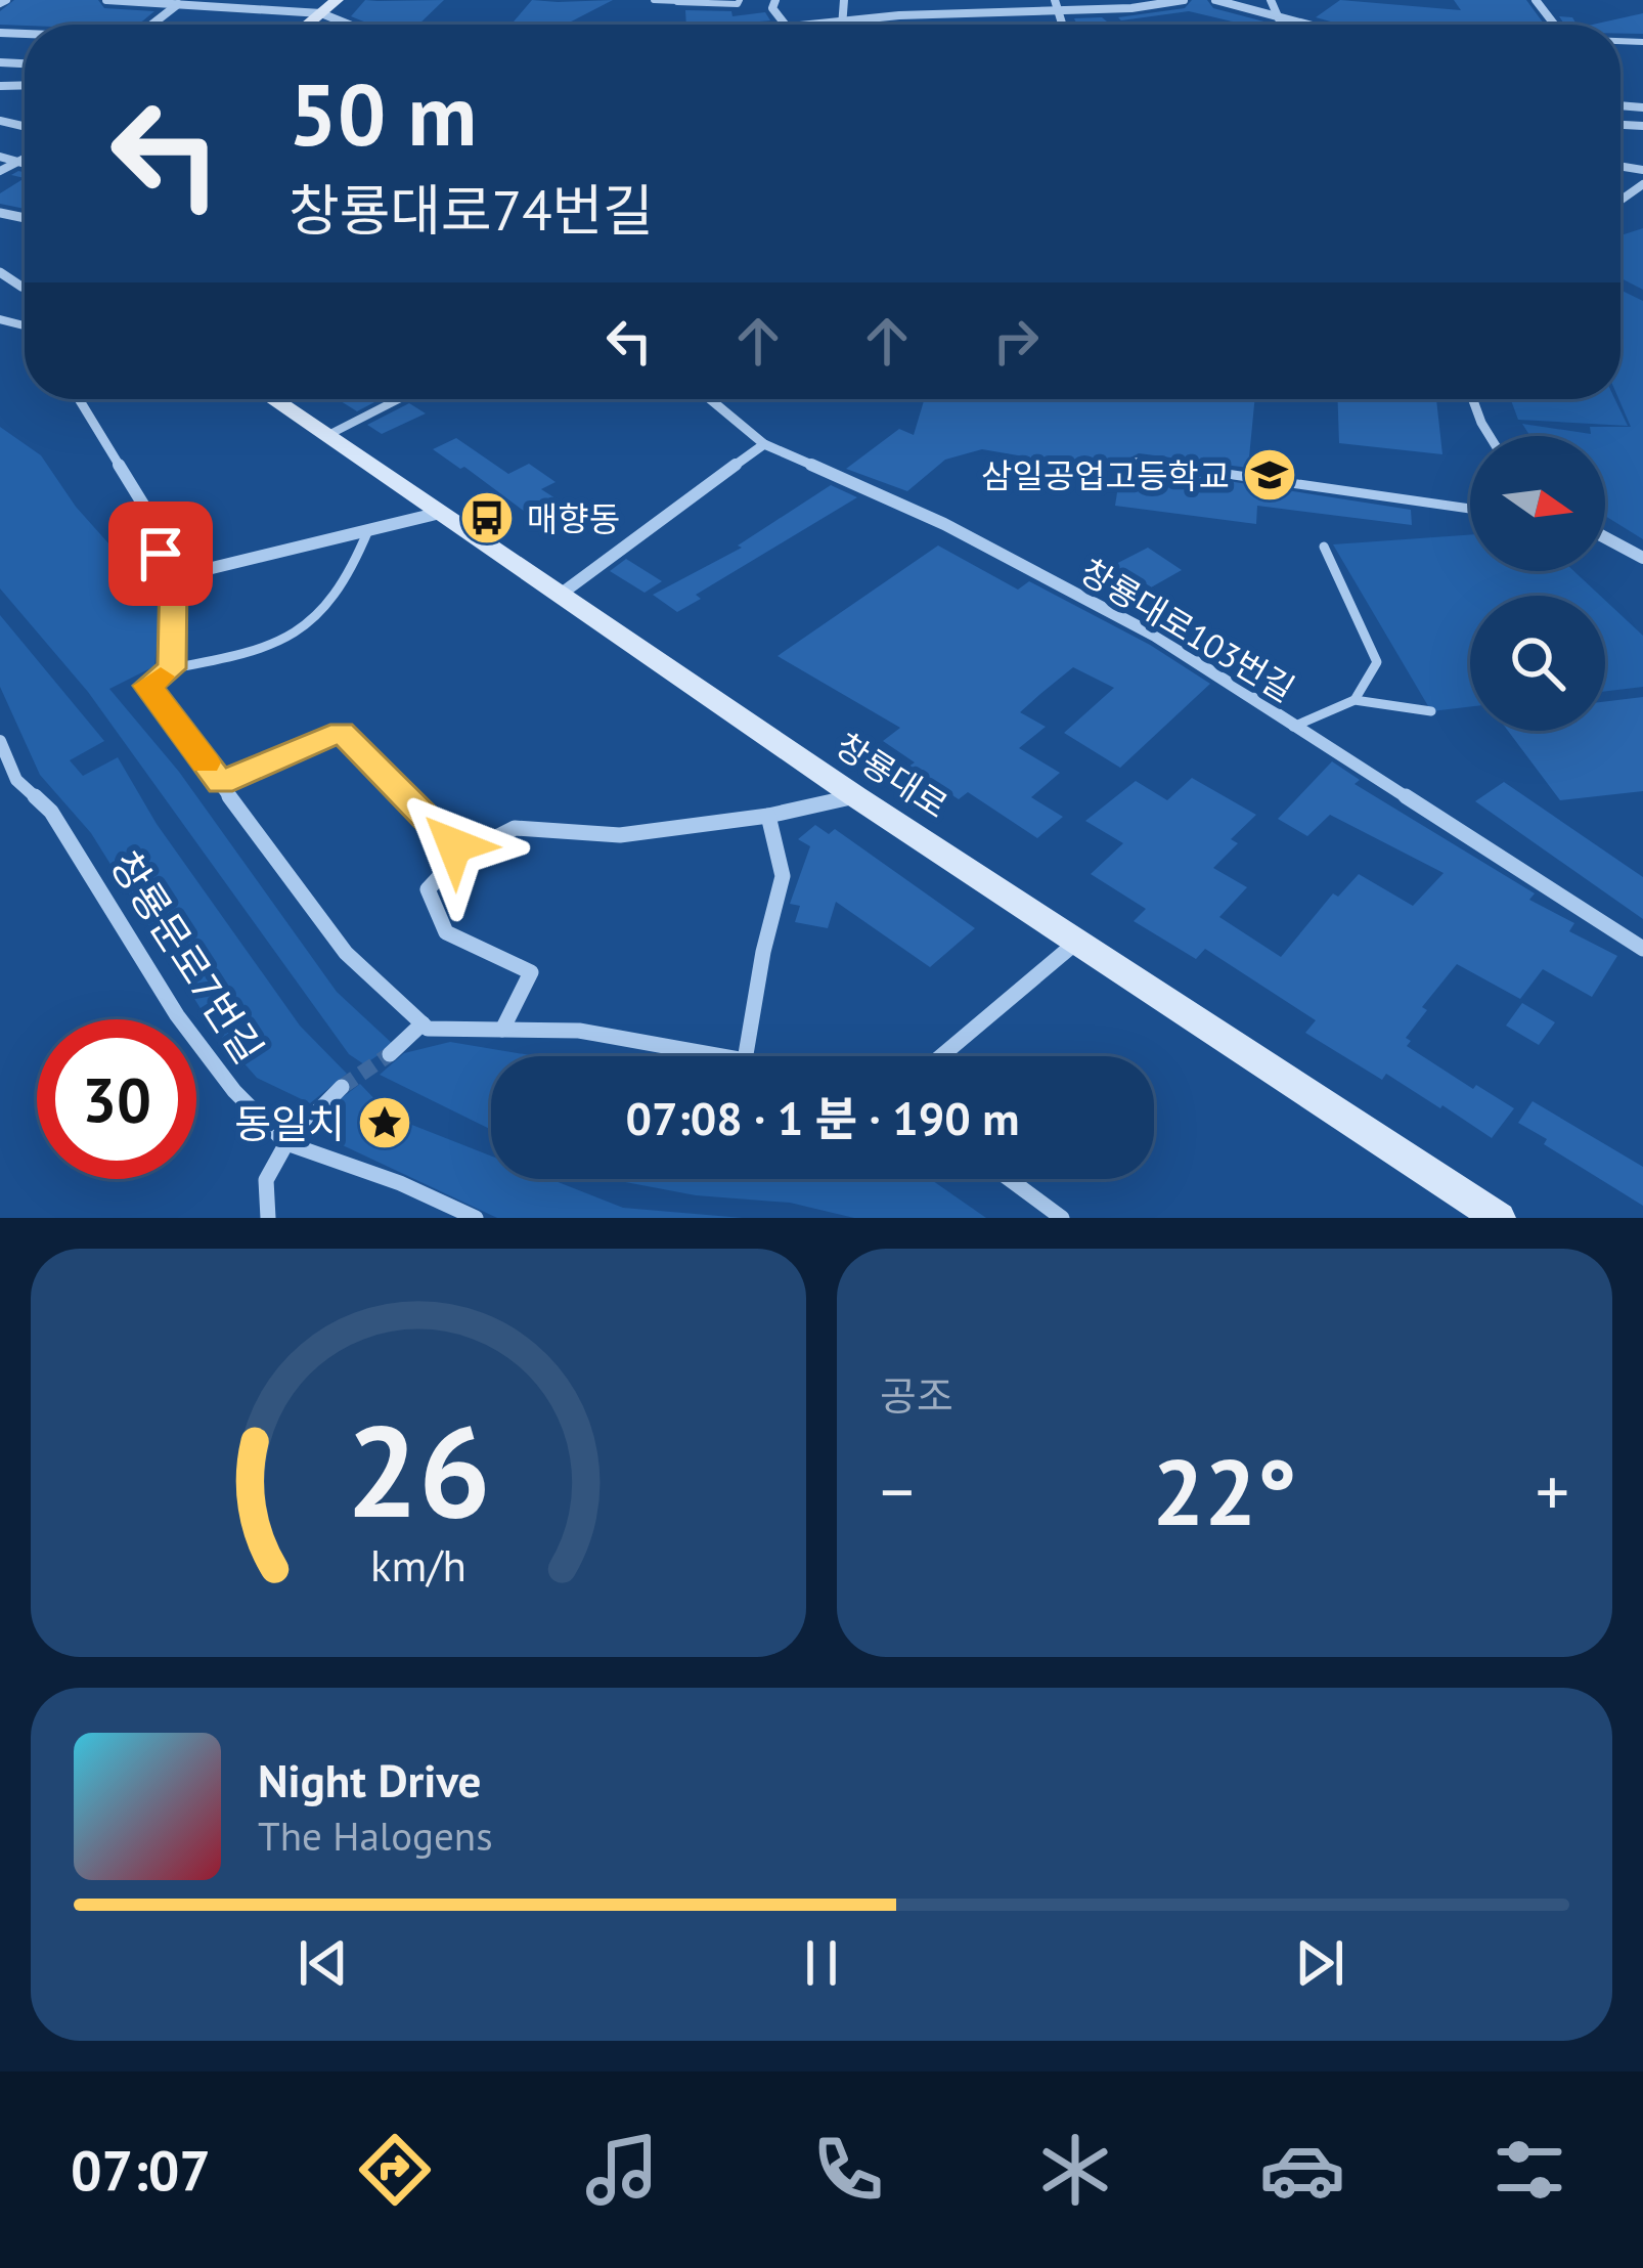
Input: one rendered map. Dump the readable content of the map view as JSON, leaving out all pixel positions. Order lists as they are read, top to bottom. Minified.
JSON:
{"streets":{"street":["창룡대로103번길","창룡대로","창룡문로7번길"]},"places":{"school or university":["삼일공업고등학교"],"bus stop":["매향동"],"place":["동일치"]},"north":"right","page":{"turn":["50 m","창룡대로74번길"],"limit":"30","trip":"07:08 · 1 분 · 190 m","tile":"공조","heat":["−","22°","+"],"song":["Night Drive","The Halogens"],"tabs":"07:07","gauge":["26","km/h"]}}
